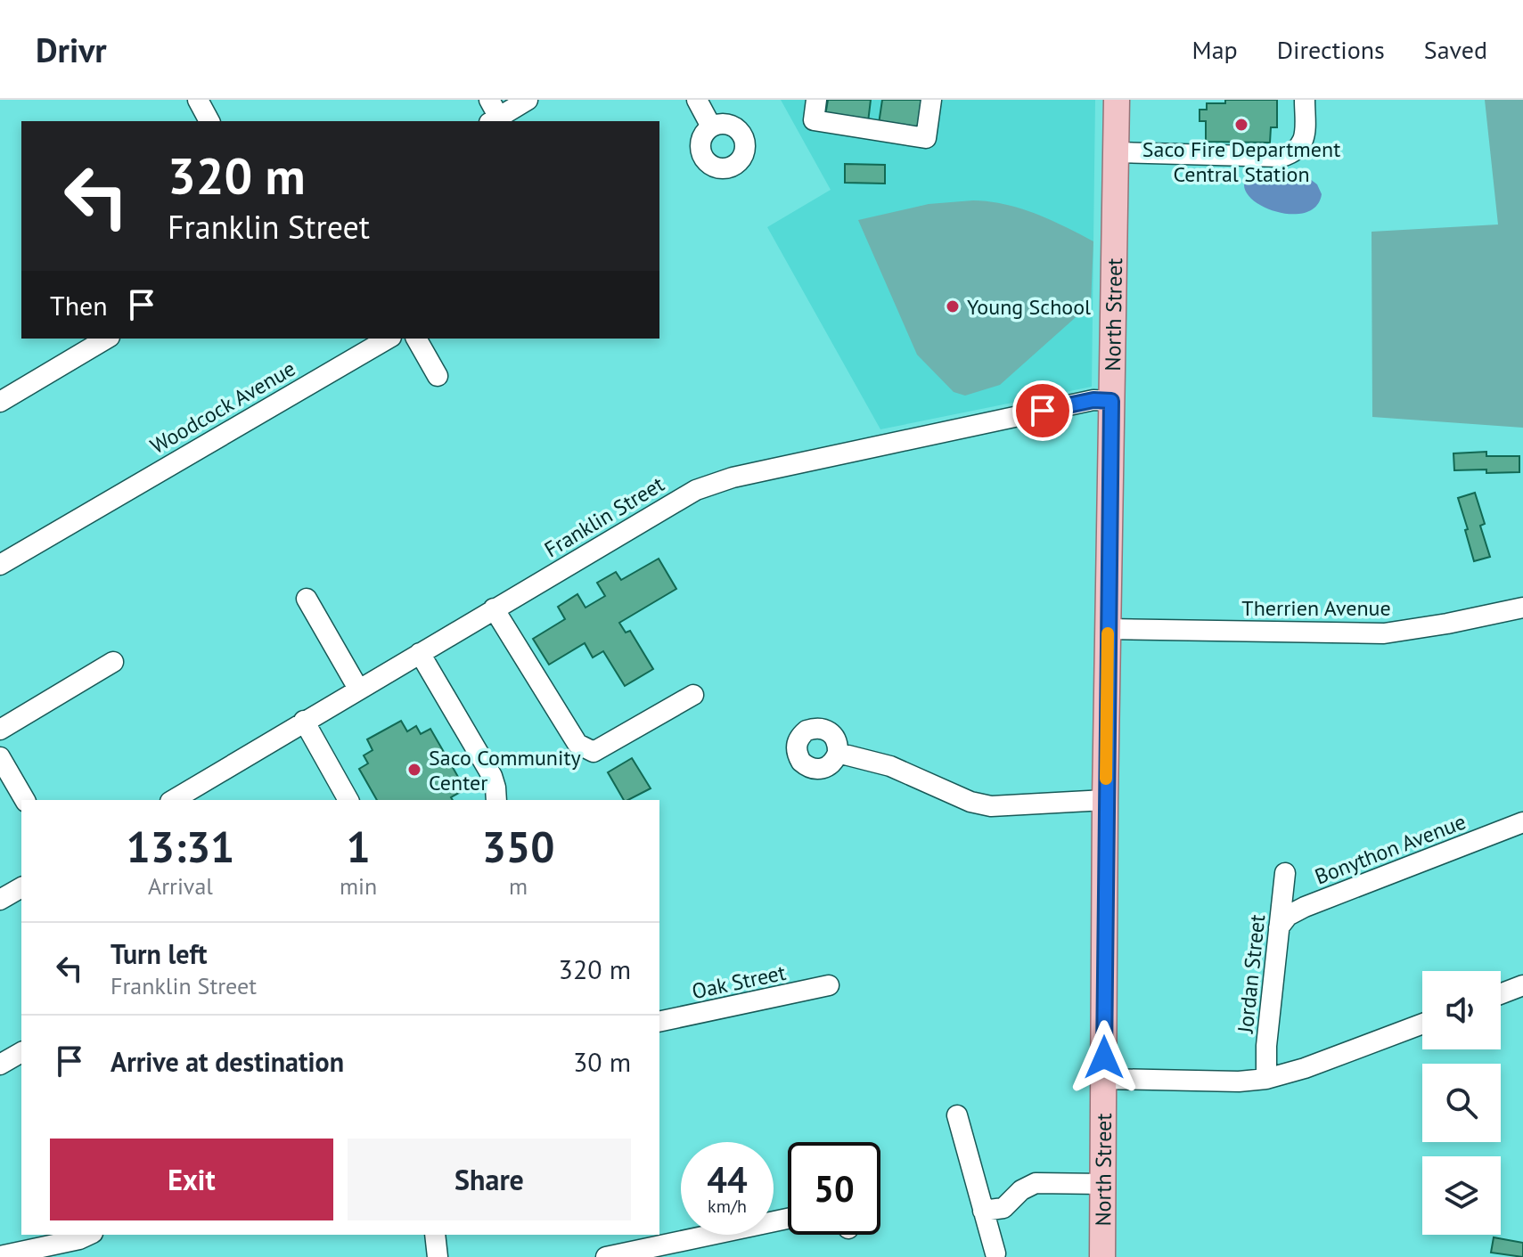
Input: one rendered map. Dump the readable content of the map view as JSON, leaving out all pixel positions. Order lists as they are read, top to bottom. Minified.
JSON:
{"streets":{"main road":["North Street"],"street":["Woodcock Avenue","Franklin Street","Therrien Avenue","Bonython Avenue","Jordan Street","Oak Street"]},"crossings":[["North Street","Franklin Street"],["North Street","Therrien Avenue"],["Bonython Avenue","Jordan Street"]],"places":["Saco Fire Department Central Station","Young School","Saco Community Center"],"page":{"header":"Drivr","nav":["Map","Directions","Saved"],"turn":["320 m","Franklin Street"],"then":"Then","eta":["13:31","Arrival","1","min","350","m"],"list":[{"name":"Turn left","note":"Franklin Street","value":"320 m"},{"name":"Arrive at destination","value":"30 m"}],"buttons":["Exit","Share"],"speed":"44 km/h","limit":"50"}}
